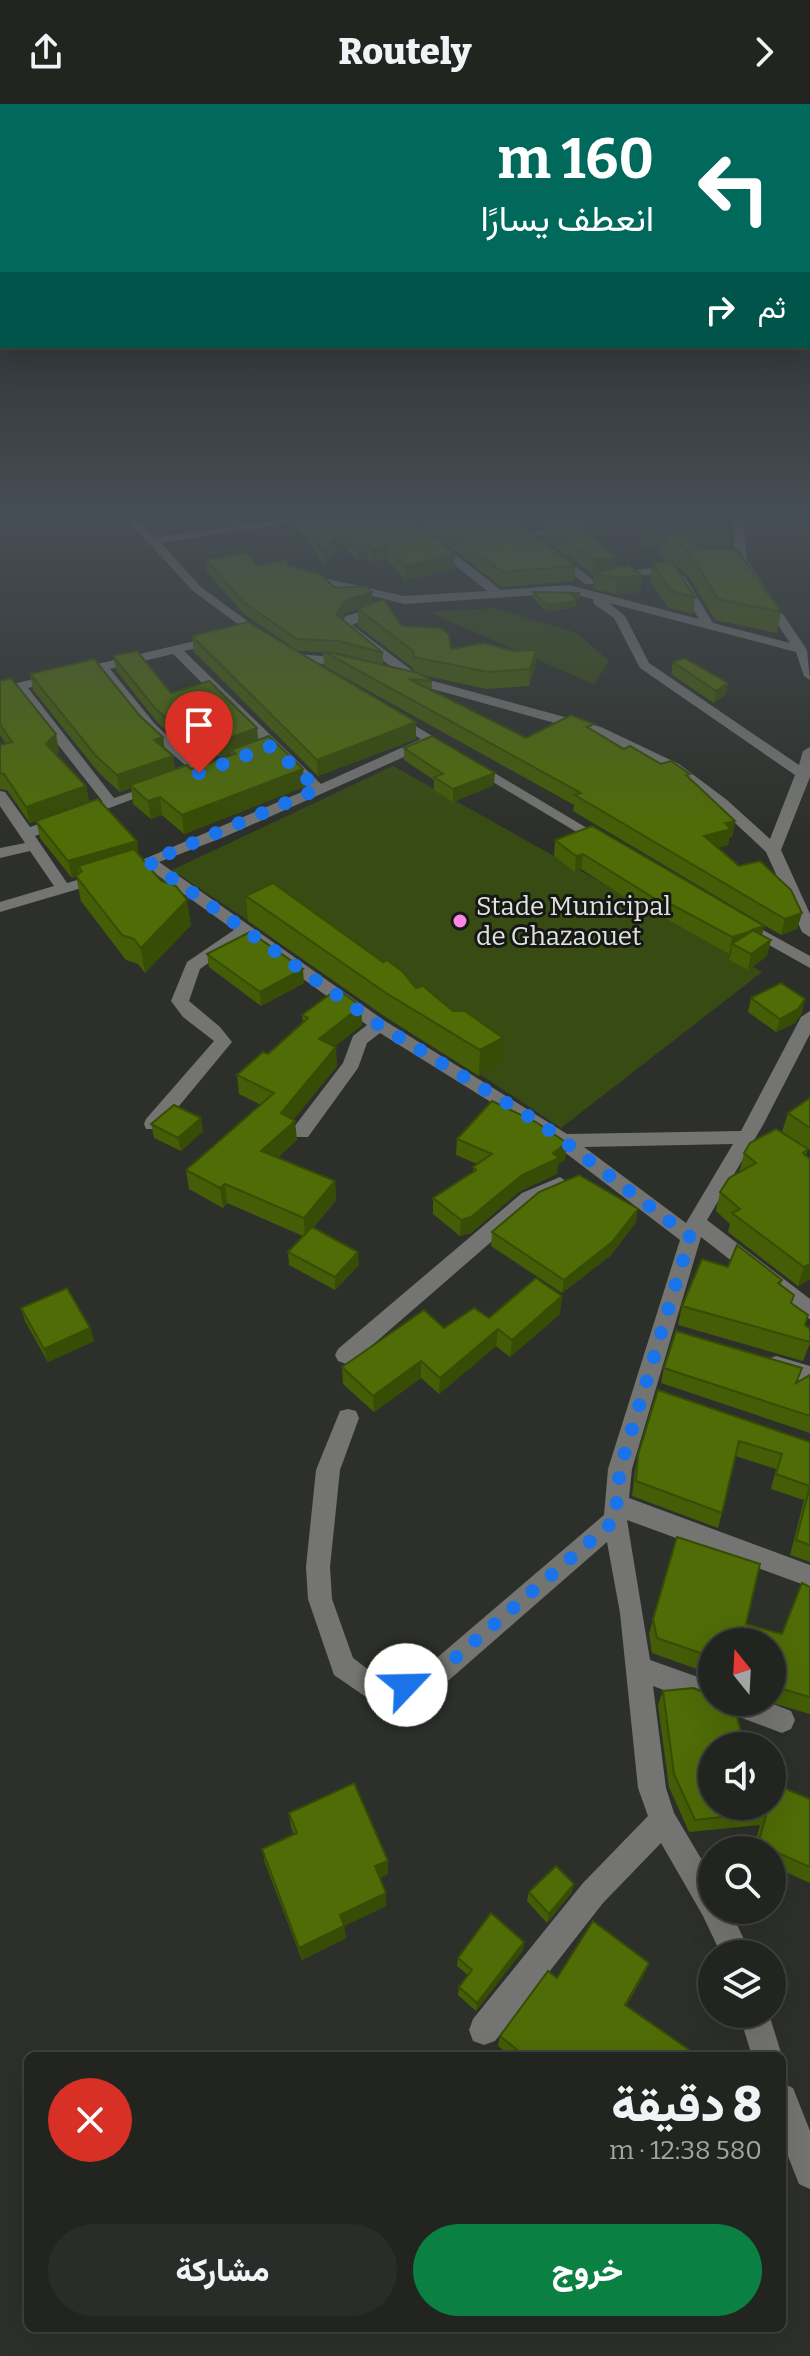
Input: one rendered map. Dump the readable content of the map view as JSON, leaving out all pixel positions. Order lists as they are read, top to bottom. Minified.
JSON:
{"places":["Stade Municipal de Ghazaouet"],"north":"top","page":{"header":"Routely","turn":["160 m","انعطف يسارًا"],"then":"ثم","heading":["8 دقيقة","580 m · 12:38"],"buttons":["خروج","مشاركة"]}}
